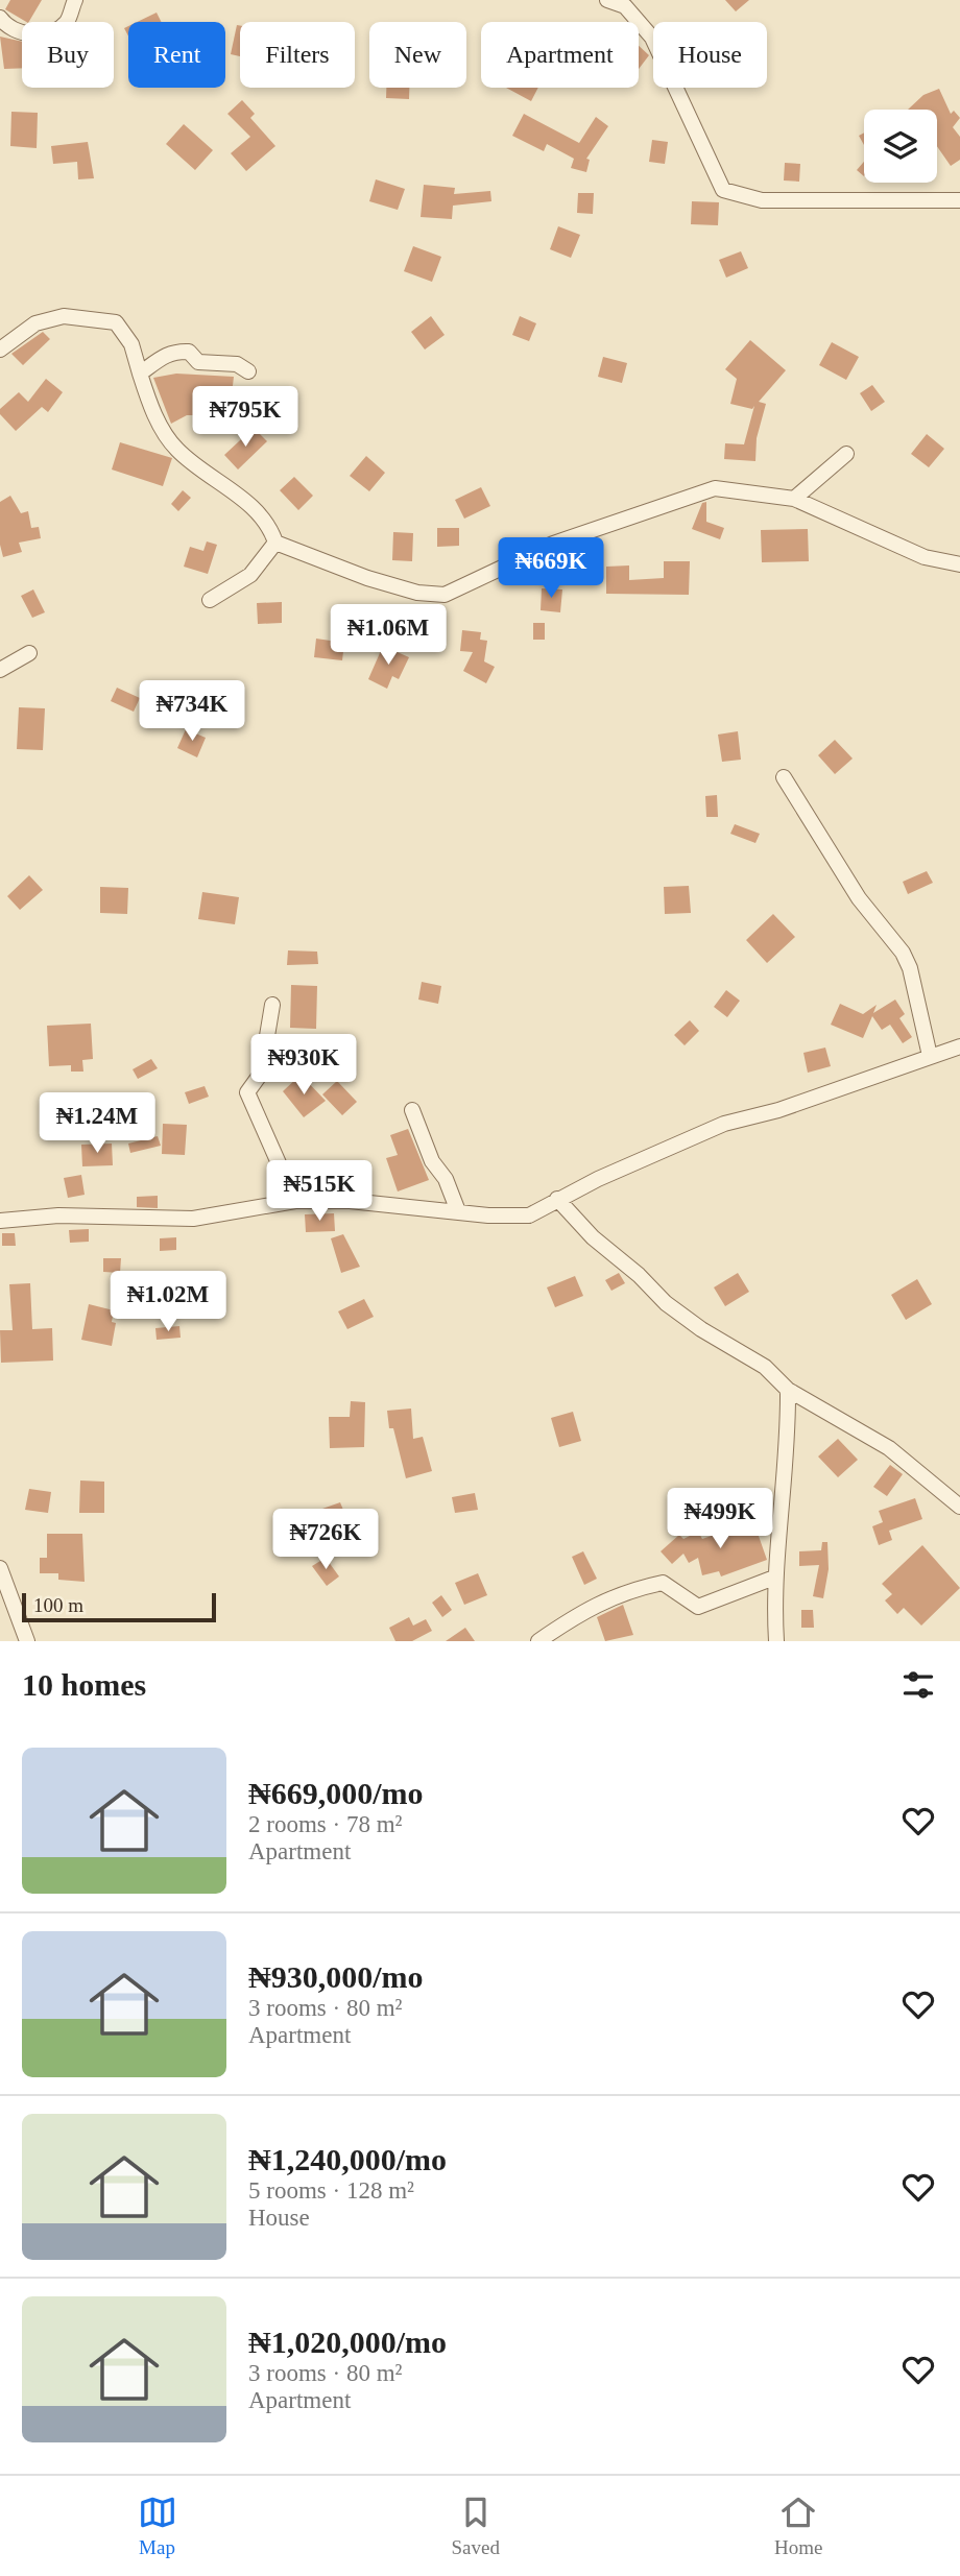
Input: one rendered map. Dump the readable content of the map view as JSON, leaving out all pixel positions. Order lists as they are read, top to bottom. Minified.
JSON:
{"scale_bar":"100 m","page":{"chip":["Buy","Rent","Filters","New","Apartment","House"],"price":["₦795K","₦669K","₦1.06M","₦734K","₦930K","₦1.24M","₦515K","₦1.02M","₦499K","₦726K"],"scale":"100 m","heading":"10 homes","list":[{"name":"₦669,000/mo","note":"2 rooms · 78 m² · Apartment"},{"name":"₦930,000/mo","note":"3 rooms · 80 m² · Apartment"},{"name":"₦1,240,000/mo","note":"5 rooms · 128 m² · House"},{"name":"₦1,020,000/mo","note":"3 rooms · 80 m² · Apartment"}],"tabs":["Map","Saved","Home"]}}
